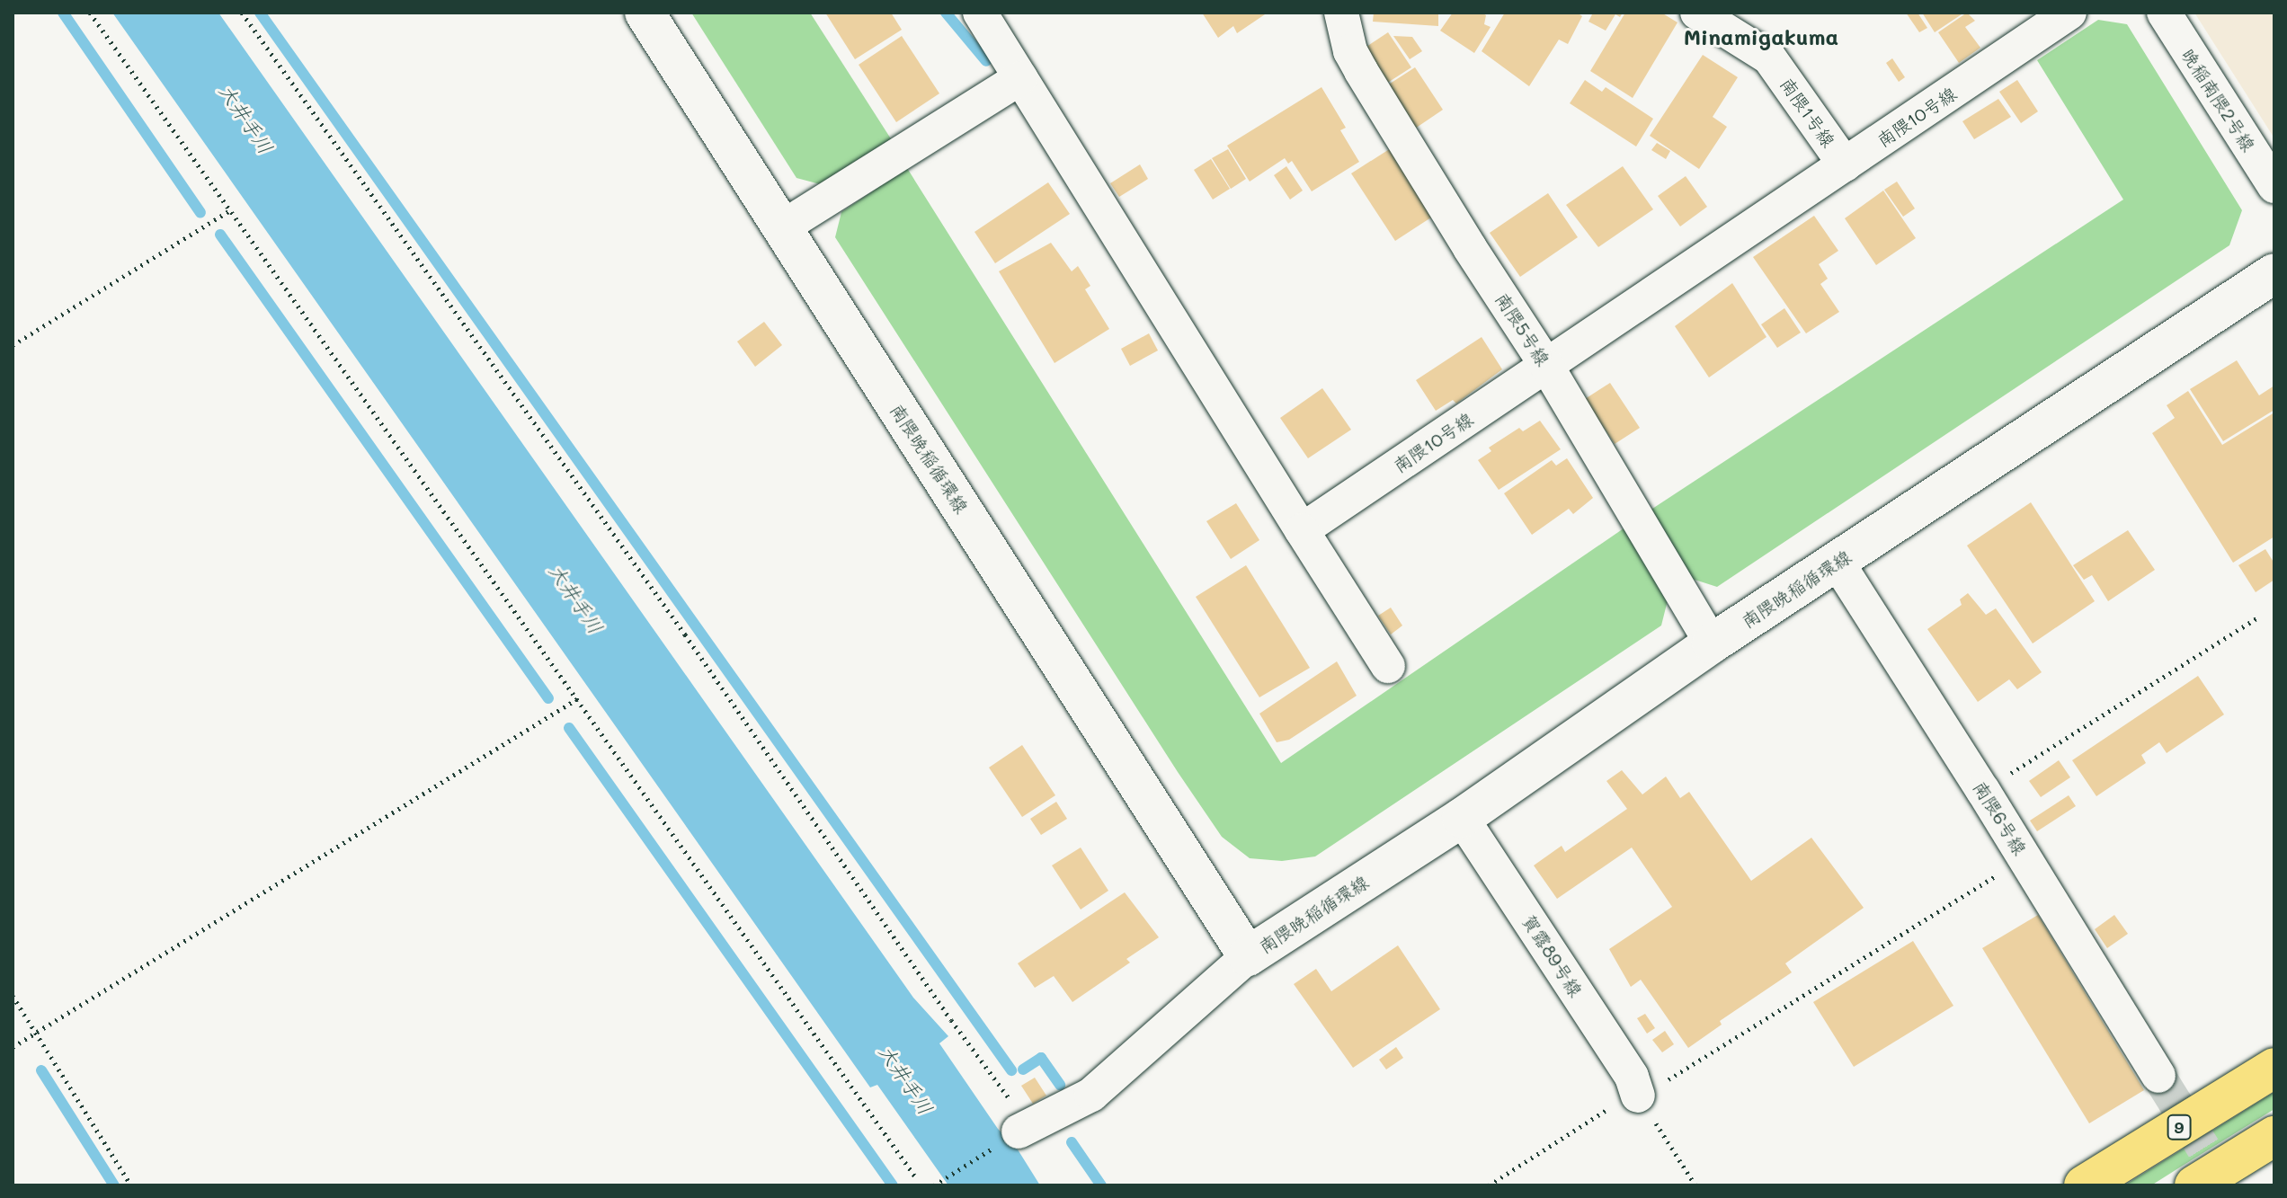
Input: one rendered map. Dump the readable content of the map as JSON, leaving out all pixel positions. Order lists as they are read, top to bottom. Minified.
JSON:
{"streets":{"highway":["9"],"street":["晩稲南隈2号線","南隈1号線","南隈10号線","南隈5号線","南隈晩稲循環線","南隈6号線","賀露89号線"]},"crossings":[["南隈1号線","南隈10号線"],["南隈10号線","南隈5号線"],["南隈5号線","南隈晩稲循環線"],["南隈晩稲循環線","南隈6号線"],["南隈晩稲循環線","賀露89号線"]],"districts":["Minamigakuma"],"water":["大井手川"]}
